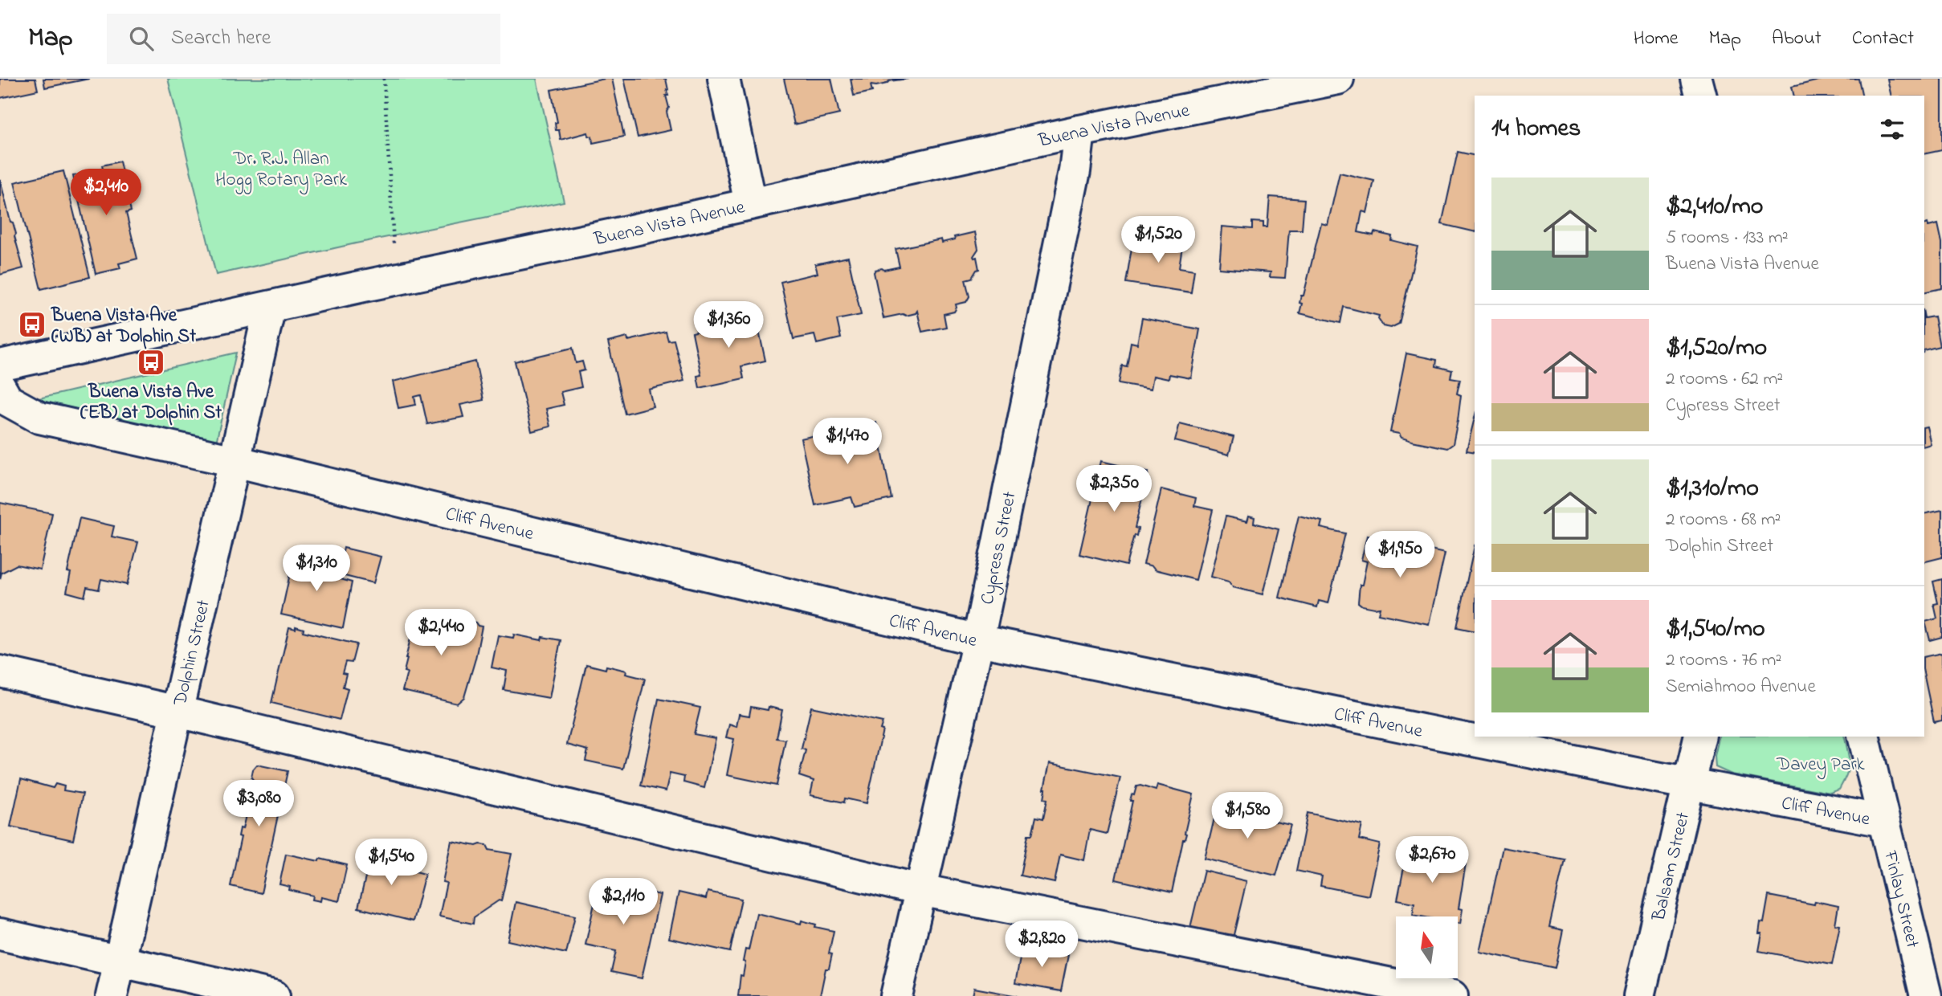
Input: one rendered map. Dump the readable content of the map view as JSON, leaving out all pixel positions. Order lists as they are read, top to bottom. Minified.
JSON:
{"streets":{"street":["Buena Vista Avenue","Cliff Avenue","Cypress Street","Dolphin Street","Balsam Street","Finlay Street"]},"crossings":[["Buena Vista Avenue","Cypress Street"],["Buena Vista Avenue","Dolphin Street"],["Cliff Avenue","Cypress Street"],["Cliff Avenue","Dolphin Street"],["Cliff Avenue","Balsam Street"],["Cliff Avenue","Finlay Street"]],"parks":["Dr. R.J. Allan Hogg Rotary Park","Davey Park"],"places":{"bus stop":["Buena Vista Ave (WB) at Dolphin St","Buena Vista Ave (EB) at Dolphin St"]},"north":"top","page":{"header":"Map","search":"Search here","nav":["Home","Map","About","Contact"],"heading":"14 homes","list":[{"name":"$2,410/mo","note":"5 rooms · 133 m² · Buena Vista Avenue"},{"name":"$1,520/mo","note":"2 rooms · 62 m² · Cypress Street"},{"name":"$1,310/mo","note":"2 rooms · 68 m² · Dolphin Street"},{"name":"$1,540/mo","note":"2 rooms · 76 m² · Semiahmoo Avenue"}],"price":["$2,410","$1,520","$1,360","$1,470","$2,350","$1,950","$1,310","$2,440","$3,080","$1,580","$2,670","$1,540","$2,110","$2,820"]}}
